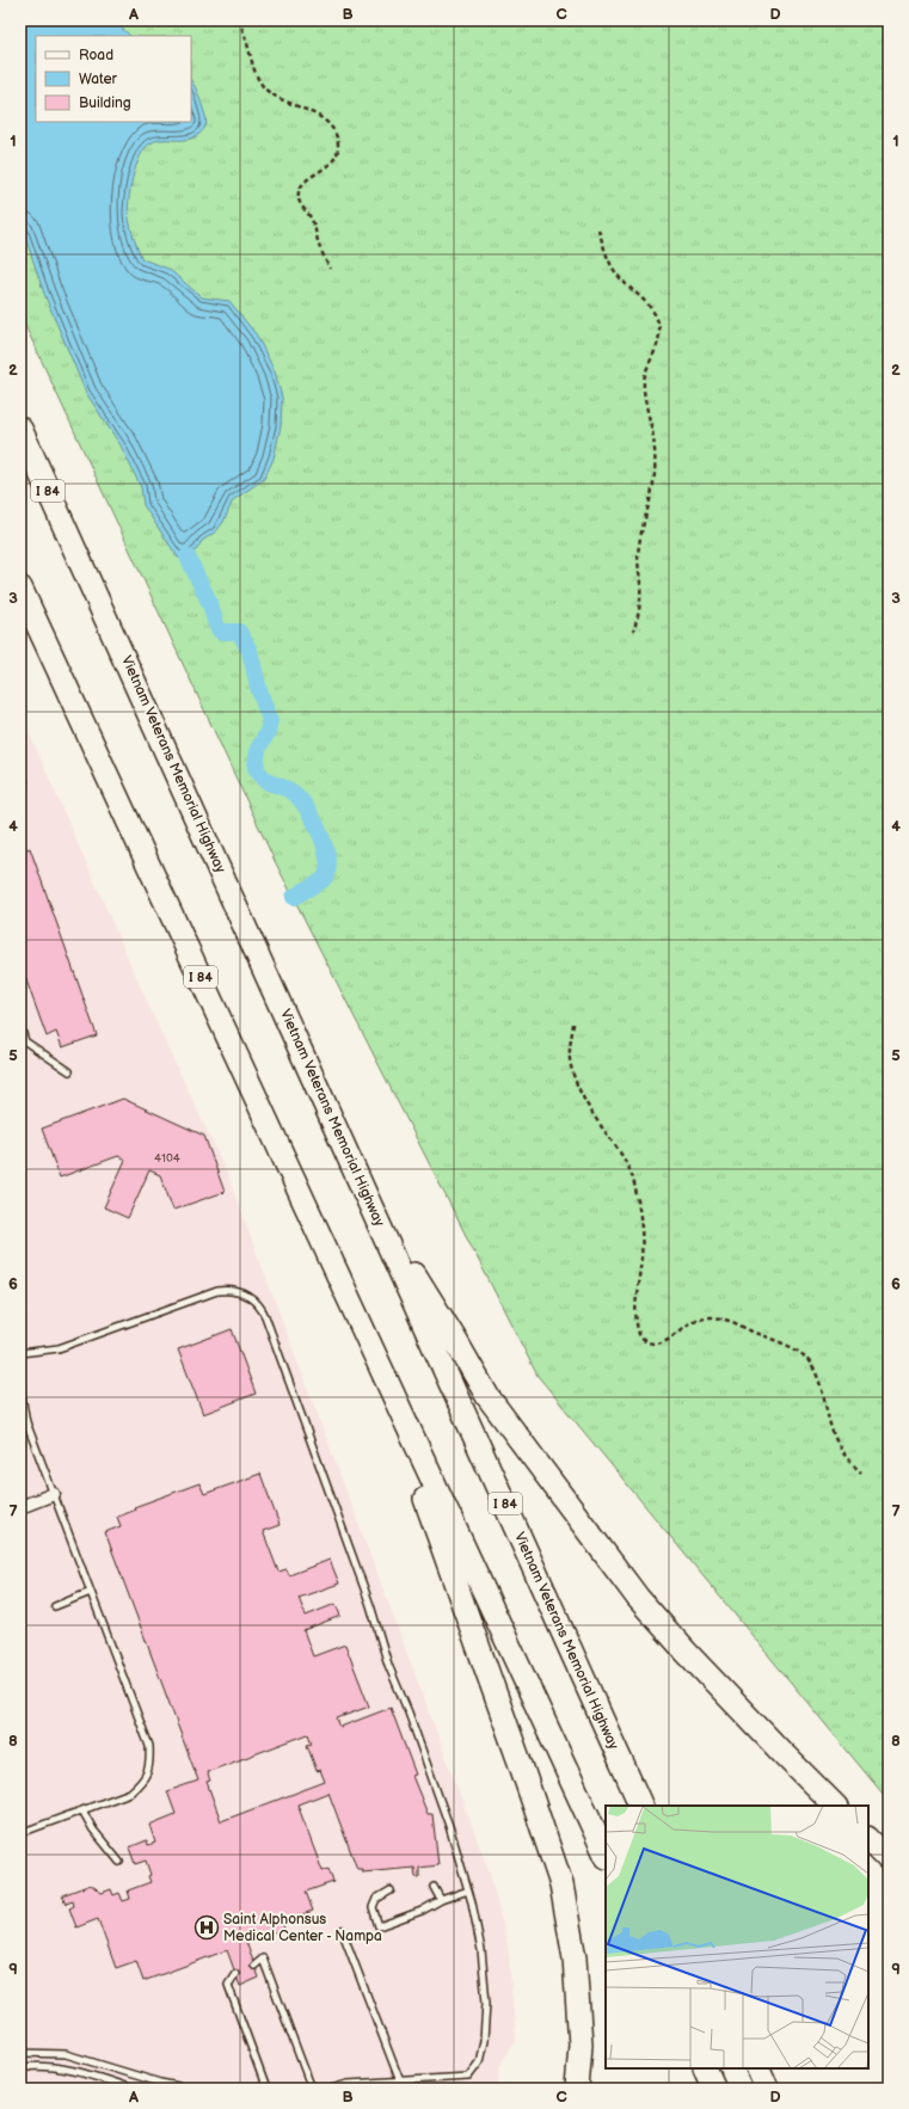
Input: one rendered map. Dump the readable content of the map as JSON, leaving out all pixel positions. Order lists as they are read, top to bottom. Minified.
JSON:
{"streets":{"highway":["I 84","Vietnam Veterans Memorial Highway"]},"places":{"hospital":["Saint Alphonsus Medical Center - Nampa"]},"house_numbers":["4104"],"legend":["Road","Water","Building"],"grid":{"columns":["A","B","C","D"],"rows":["1","2","3","4","5","6","7","8","9"]}}
